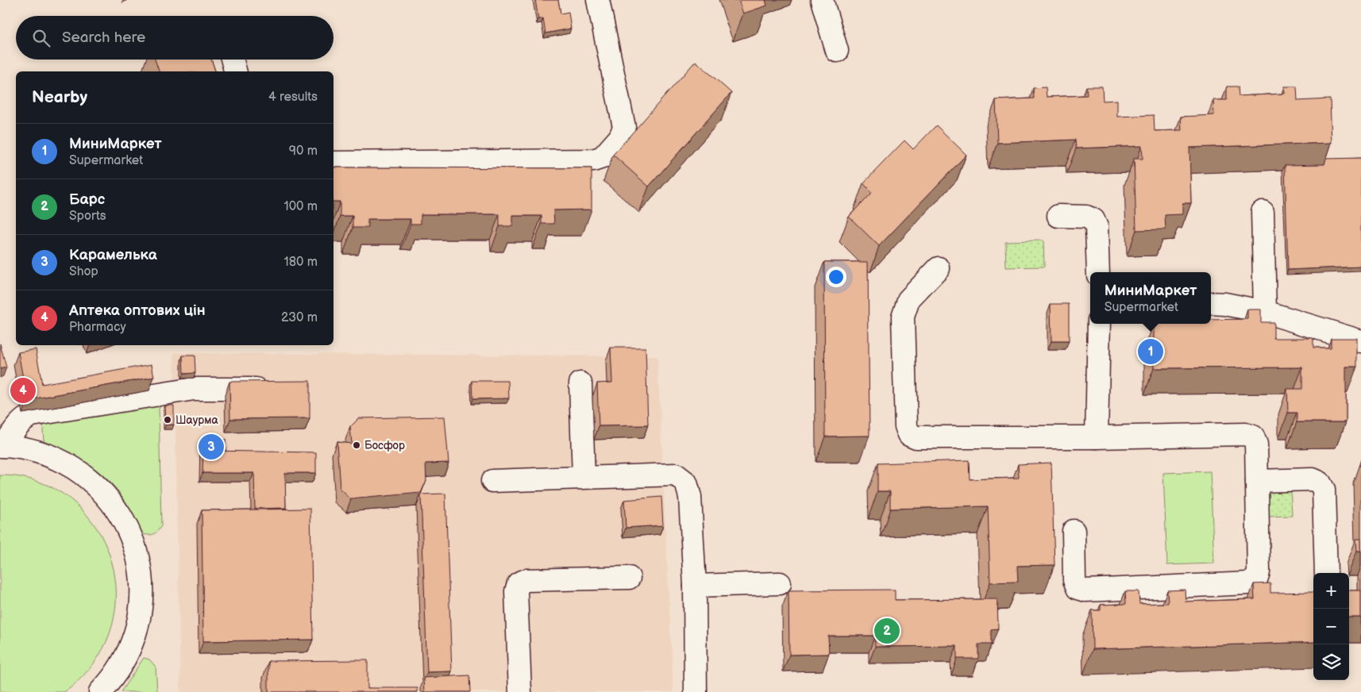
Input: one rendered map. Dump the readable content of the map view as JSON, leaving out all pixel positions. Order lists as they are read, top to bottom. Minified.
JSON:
{"places":["Шаурма","Босфор"],"page":{"search":"Search here","heading":["Nearby","4 results"],"list":[{"mark":"1","name":"МиниМаркет","note":"Supermarket","value":"90 m"},{"mark":"2","name":"Барс","note":"Sports","value":"100 m"},{"mark":"3","name":"Карамелька","note":"Shop","value":"180 m"},{"mark":"4","name":"Аптека оптових цін","note":"Pharmacy","value":"230 m"}],"popup":["МиниМаркет","Supermarket"],"pins":["1","4","3","2"],"map_buttons":["+","−"]}}
